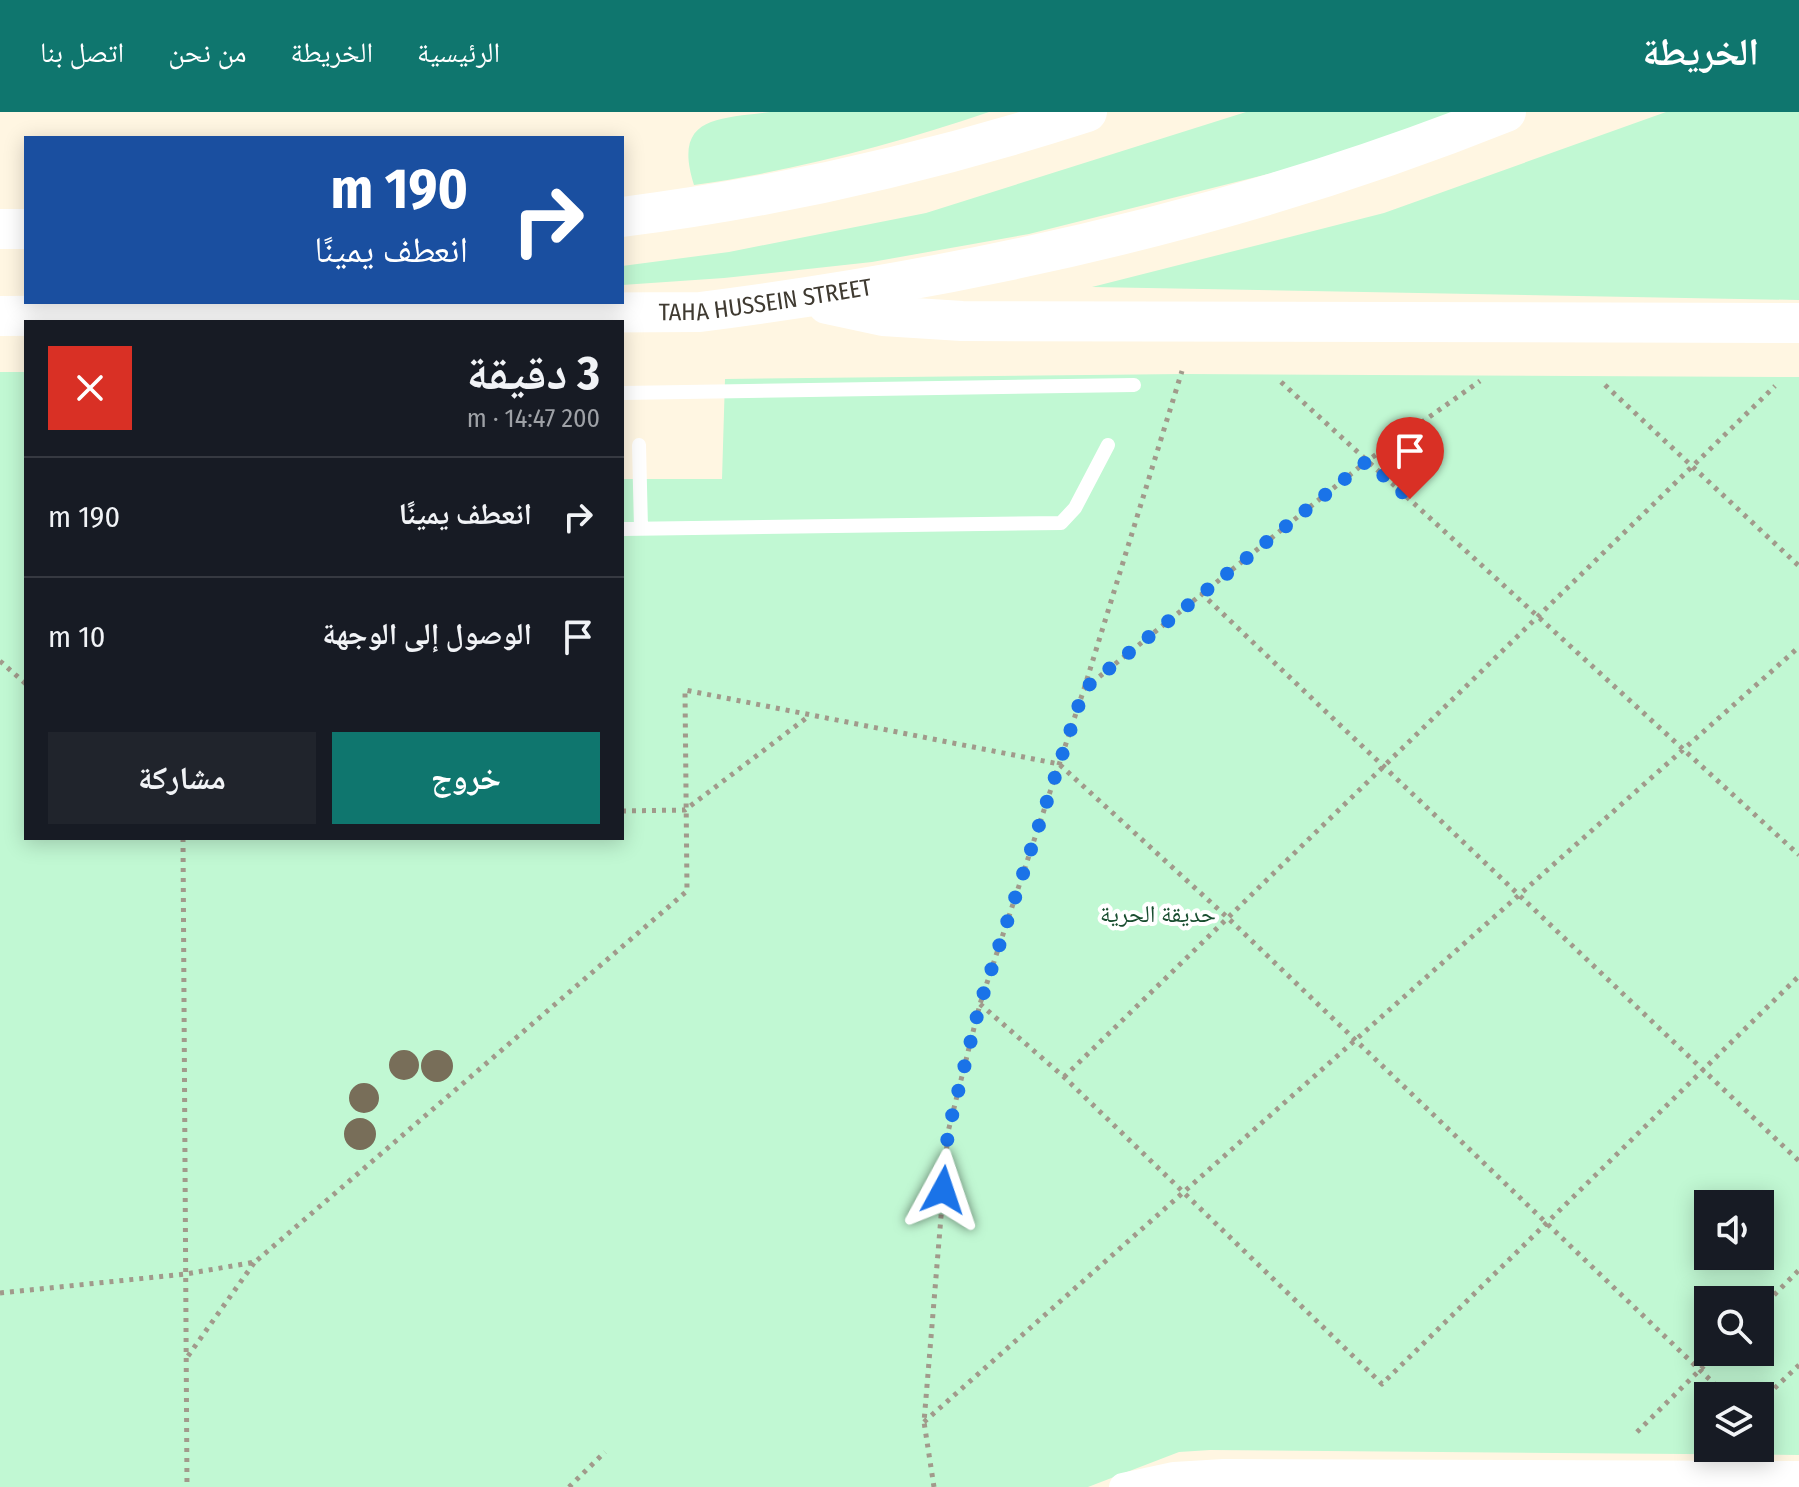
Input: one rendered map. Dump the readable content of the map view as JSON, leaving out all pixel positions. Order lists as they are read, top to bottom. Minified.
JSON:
{"streets":{"main road":["TAHA HUSSEIN STREET"]},"parks":["حديقة الحرية"],"page":{"header":"الخريطة","nav":["الرئيسية","الخريطة","من نحن","اتصل بنا"],"turn":["190 m","انعطف يمينًا"],"heading":["3 دقيقة","200 m · 14:47"],"list":[{"name":"انعطف يمينًا","value":"190 m"},{"name":"الوصول إلى الوجهة","value":"10 m"}],"buttons":["خروج","مشاركة"]}}
